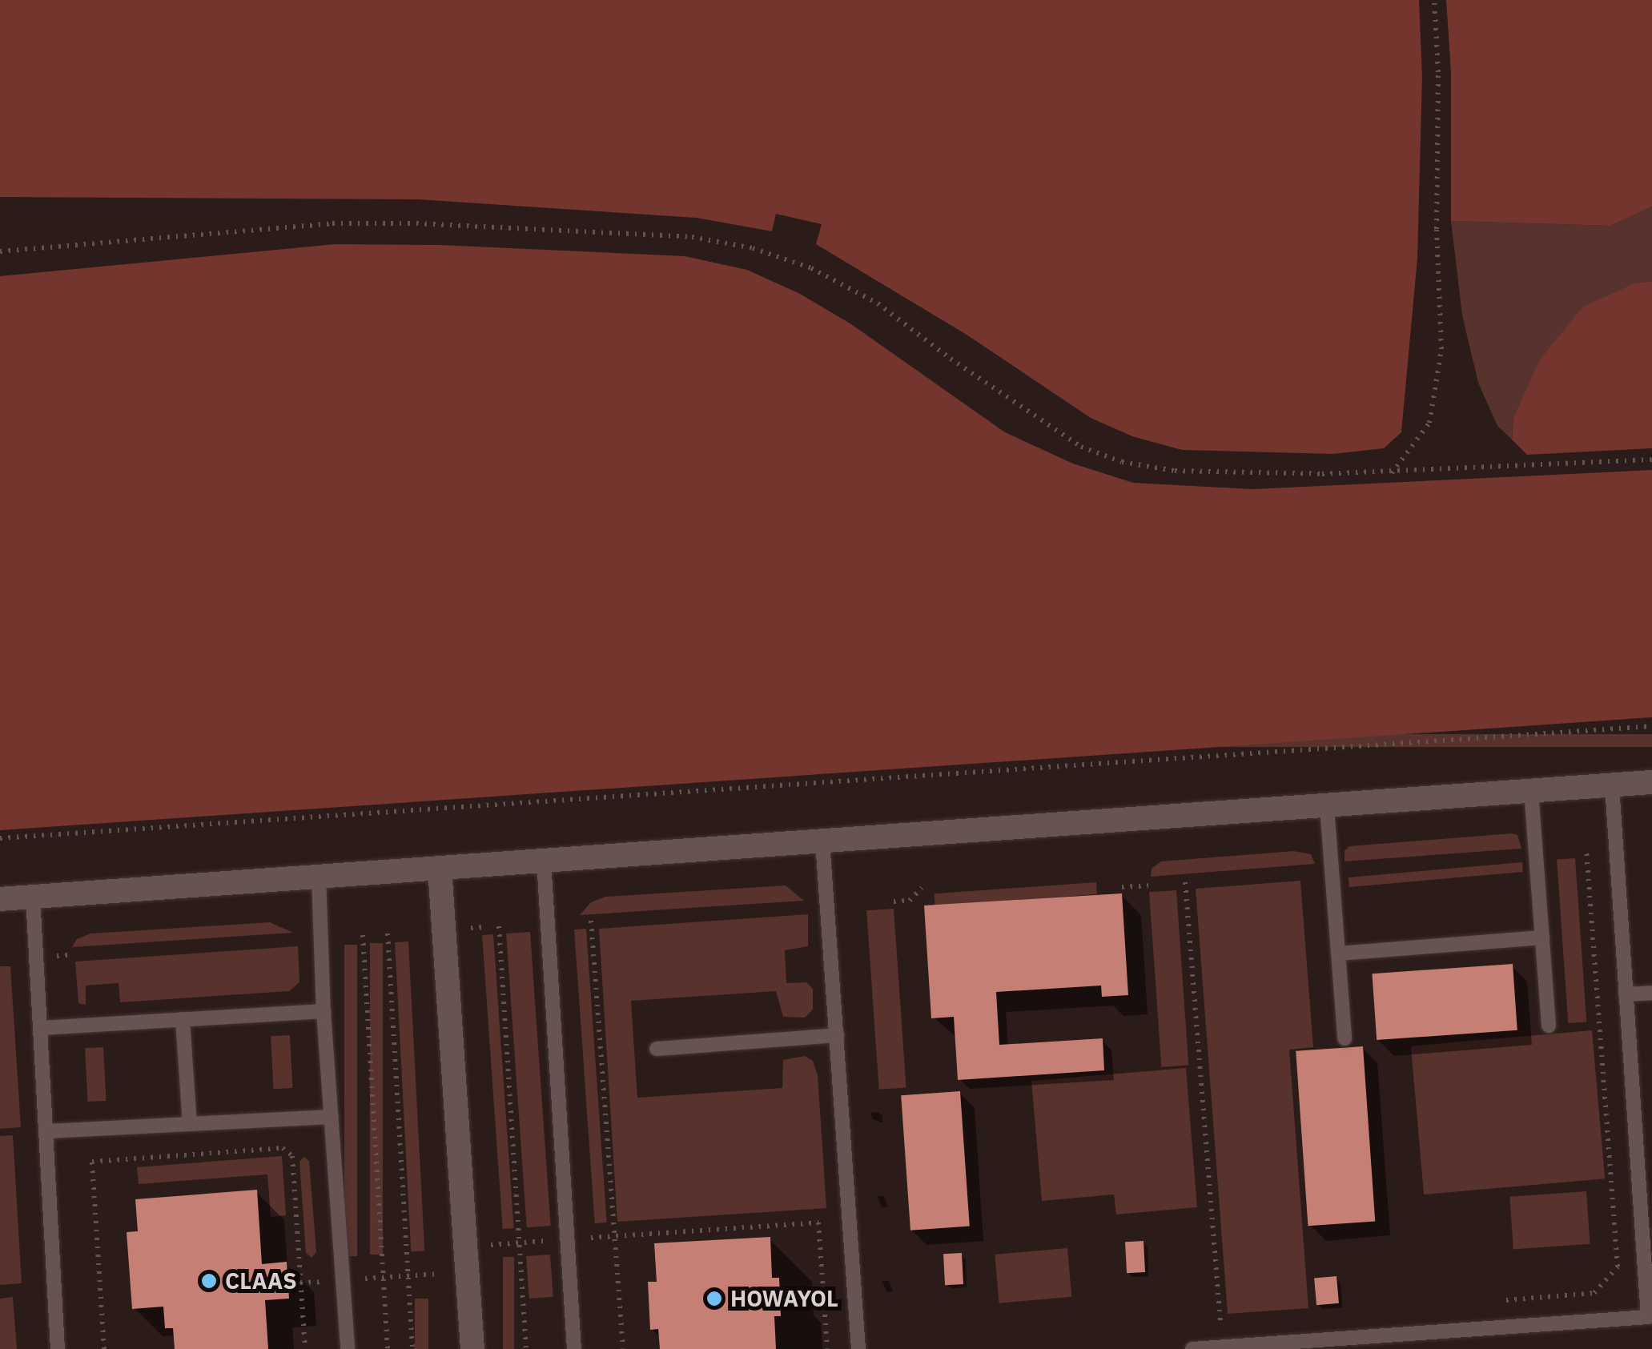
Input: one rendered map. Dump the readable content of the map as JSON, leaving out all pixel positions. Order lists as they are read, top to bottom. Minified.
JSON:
{"places":["CLAAS","HOWAYOL"]}
